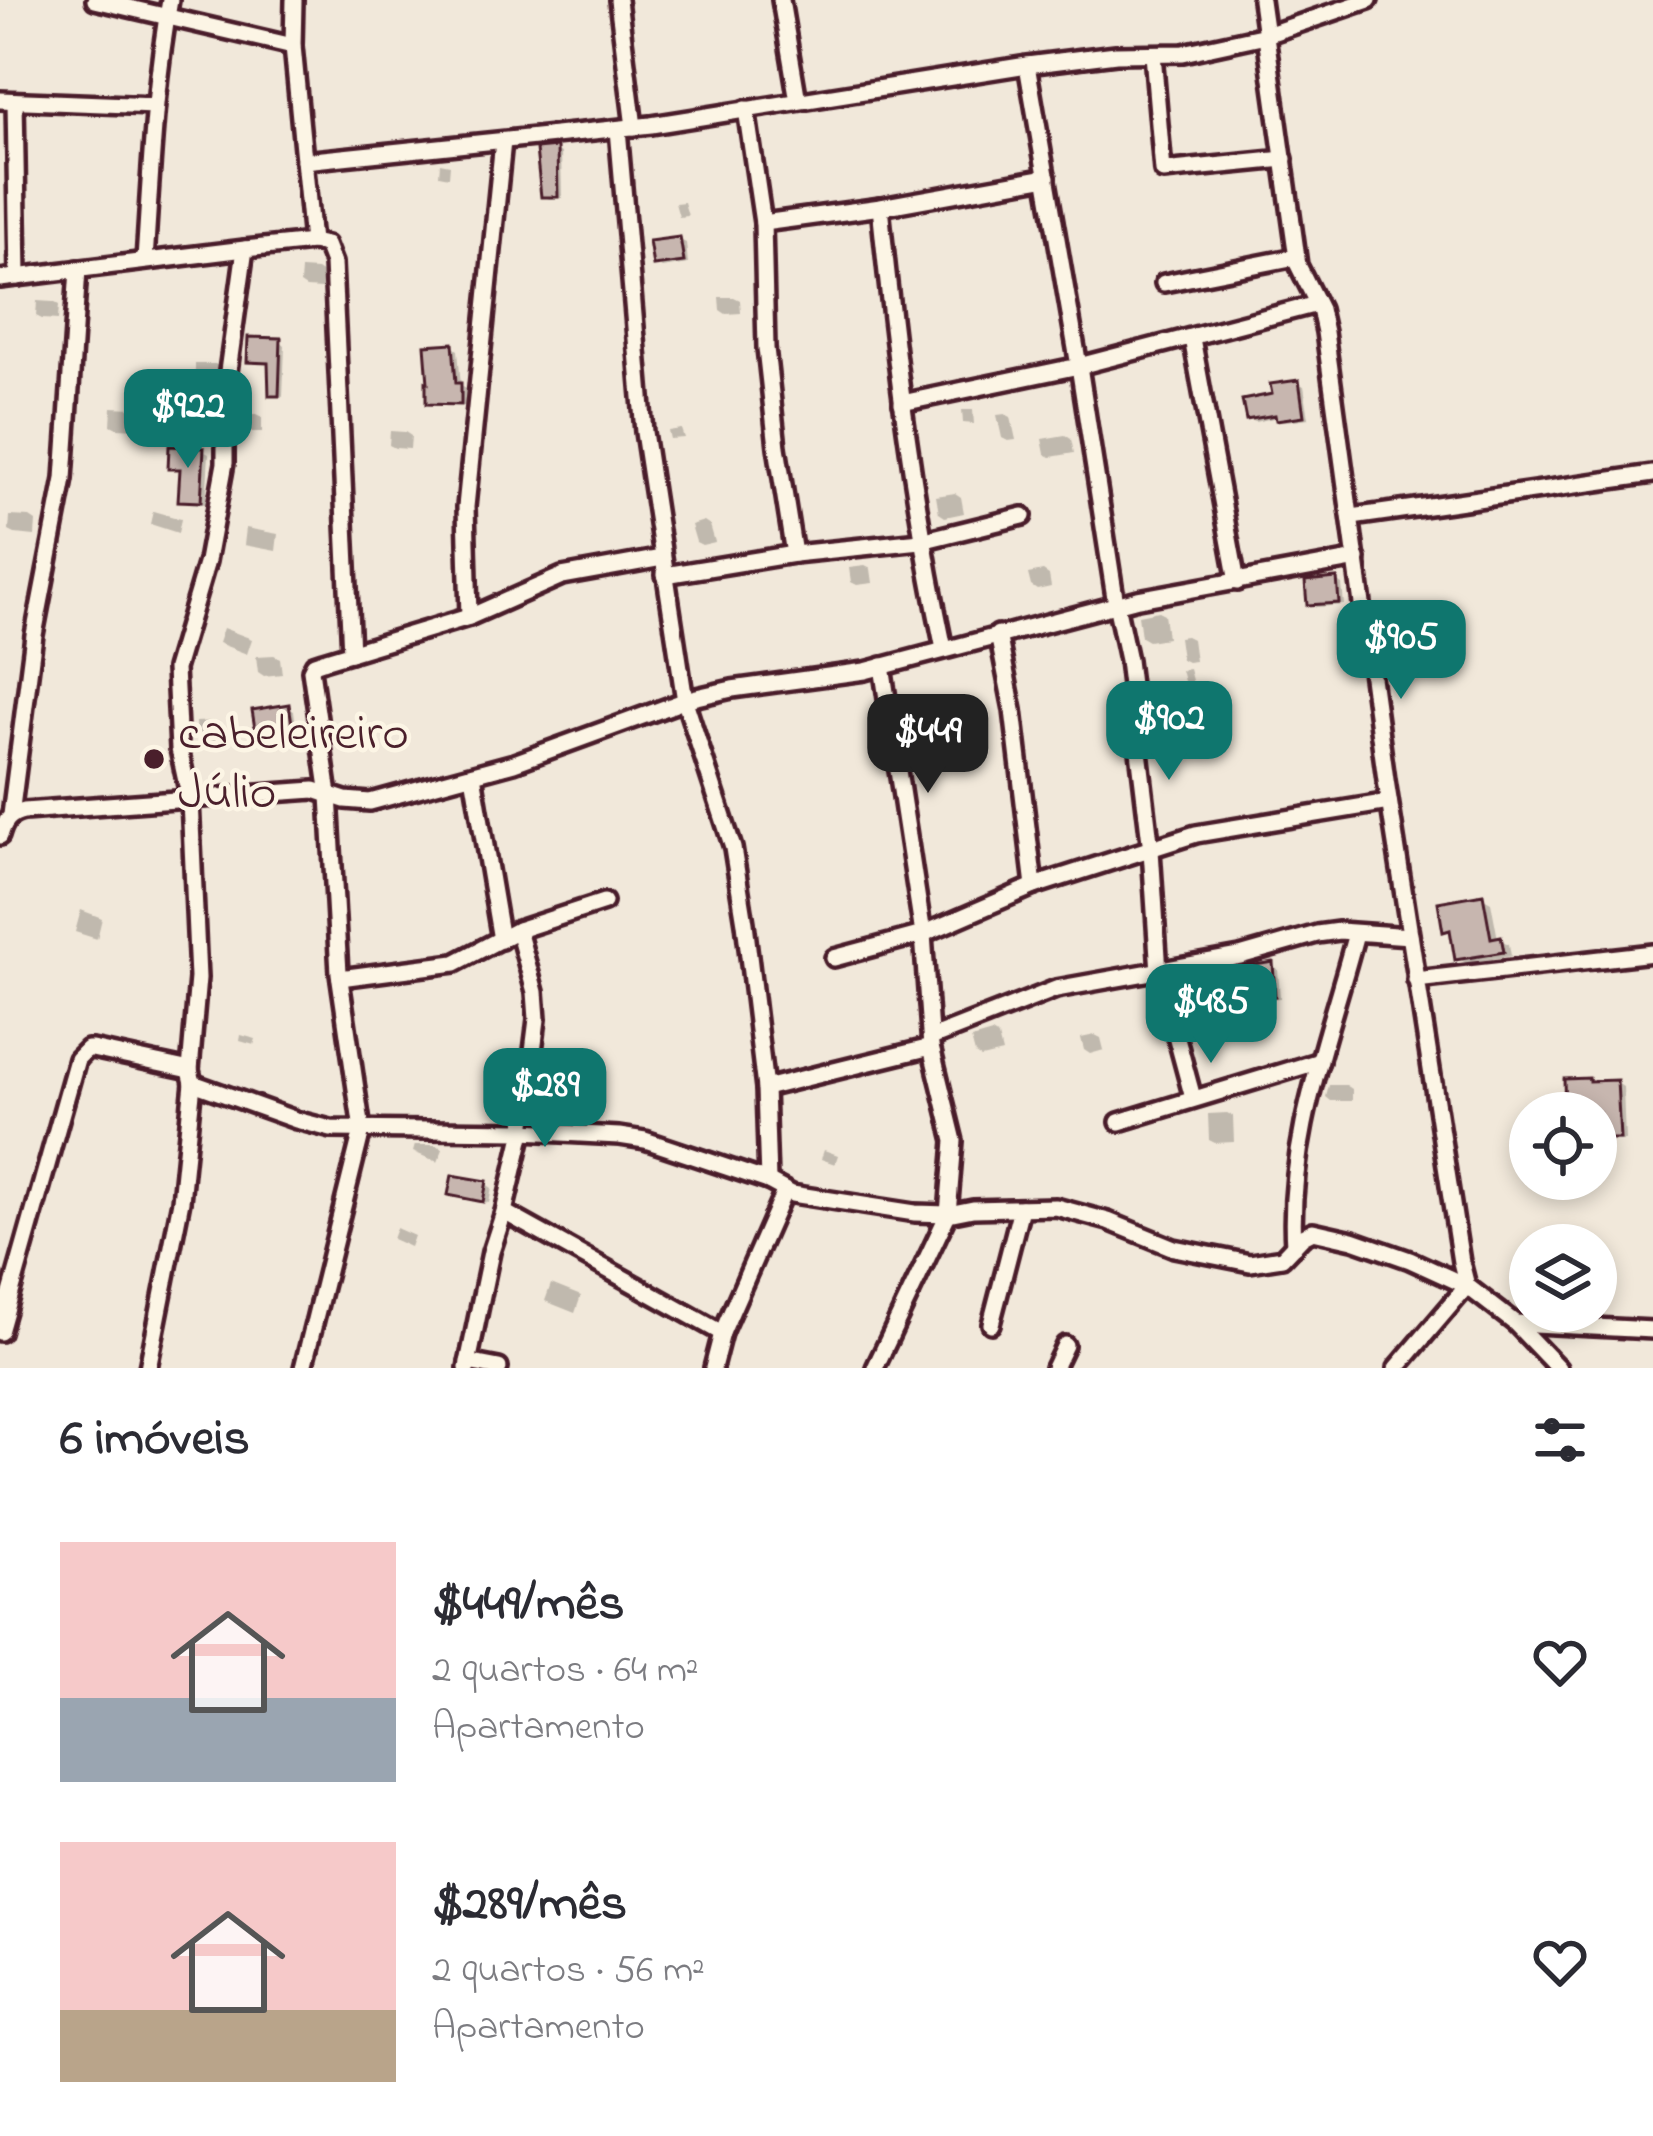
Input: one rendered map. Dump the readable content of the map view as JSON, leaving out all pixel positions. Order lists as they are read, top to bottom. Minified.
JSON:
{"places":["cabeleireiro Júlio"],"page":{"price":["$922","$905","$902","$449","$485","$289"],"heading":"6 imóveis","list":[{"name":"$449/mês","note":"2 quartos · 64 m² · Apartamento"},{"name":"$289/mês","note":"2 quartos · 56 m² · Apartamento"}]}}
